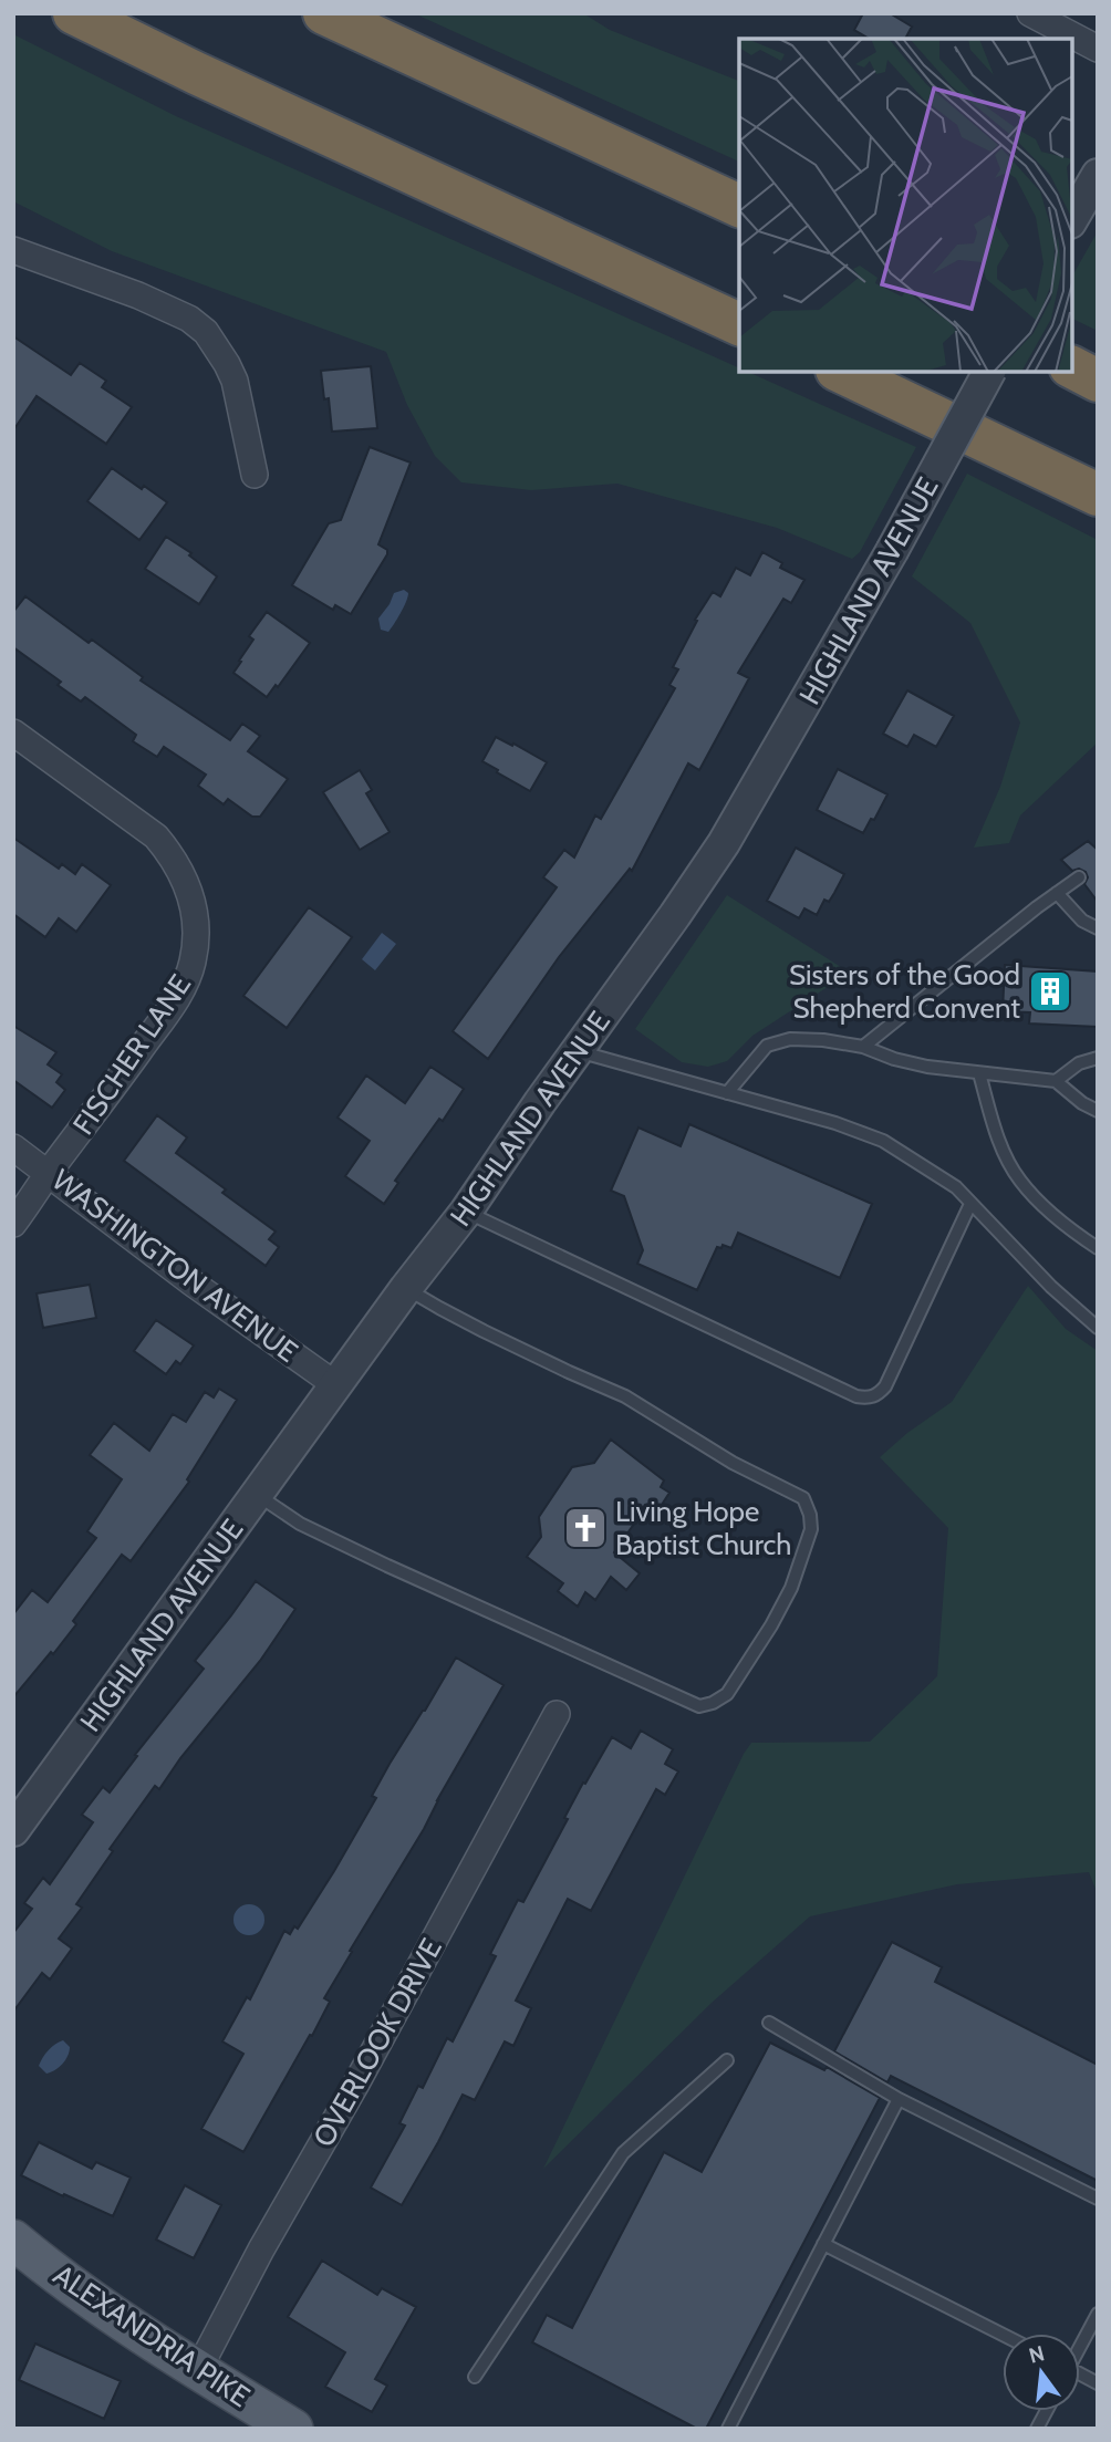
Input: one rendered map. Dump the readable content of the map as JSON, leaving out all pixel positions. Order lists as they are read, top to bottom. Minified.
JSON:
{"streets":{"main road":["ALEXANDRIA PIKE"],"street":["HIGHLAND AVENUE","FISCHER LANE","WASHINGTON AVENUE","OVERLOOK DRIVE"]},"crossings":[["HIGHLAND AVENUE","WASHINGTON AVENUE"],["FISCHER LANE","WASHINGTON AVENUE"],["OVERLOOK DRIVE","ALEXANDRIA PIKE"]],"places":{"building":["Sisters of the Good Shepherd Convent"],"church":["Living Hope Baptist Church"]},"north":"top"}
